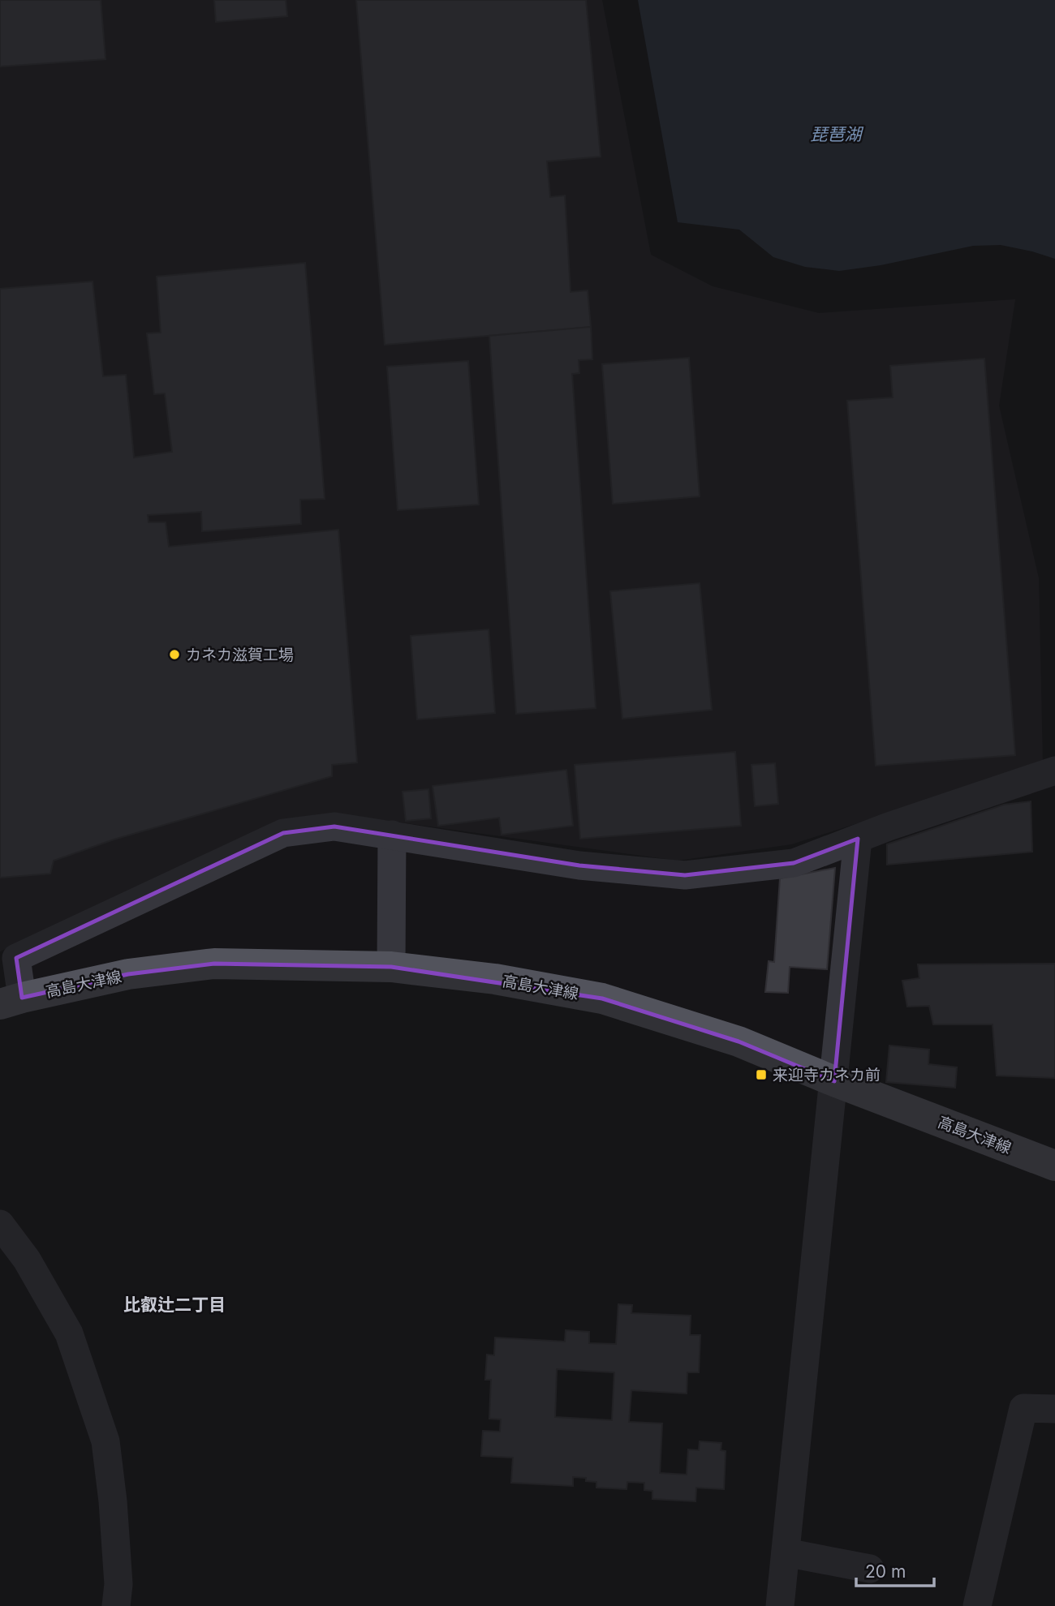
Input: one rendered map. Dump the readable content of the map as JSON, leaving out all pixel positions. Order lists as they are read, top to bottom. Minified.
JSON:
{"streets":{"main road":["高島大津線"]},"districts":["比叡辻二丁目"],"water":["琵琶湖"],"places":{"other":["カネカ滋賀工場"],"transit":["来迎寺カネカ前"]},"scale_bar":"20 m"}
